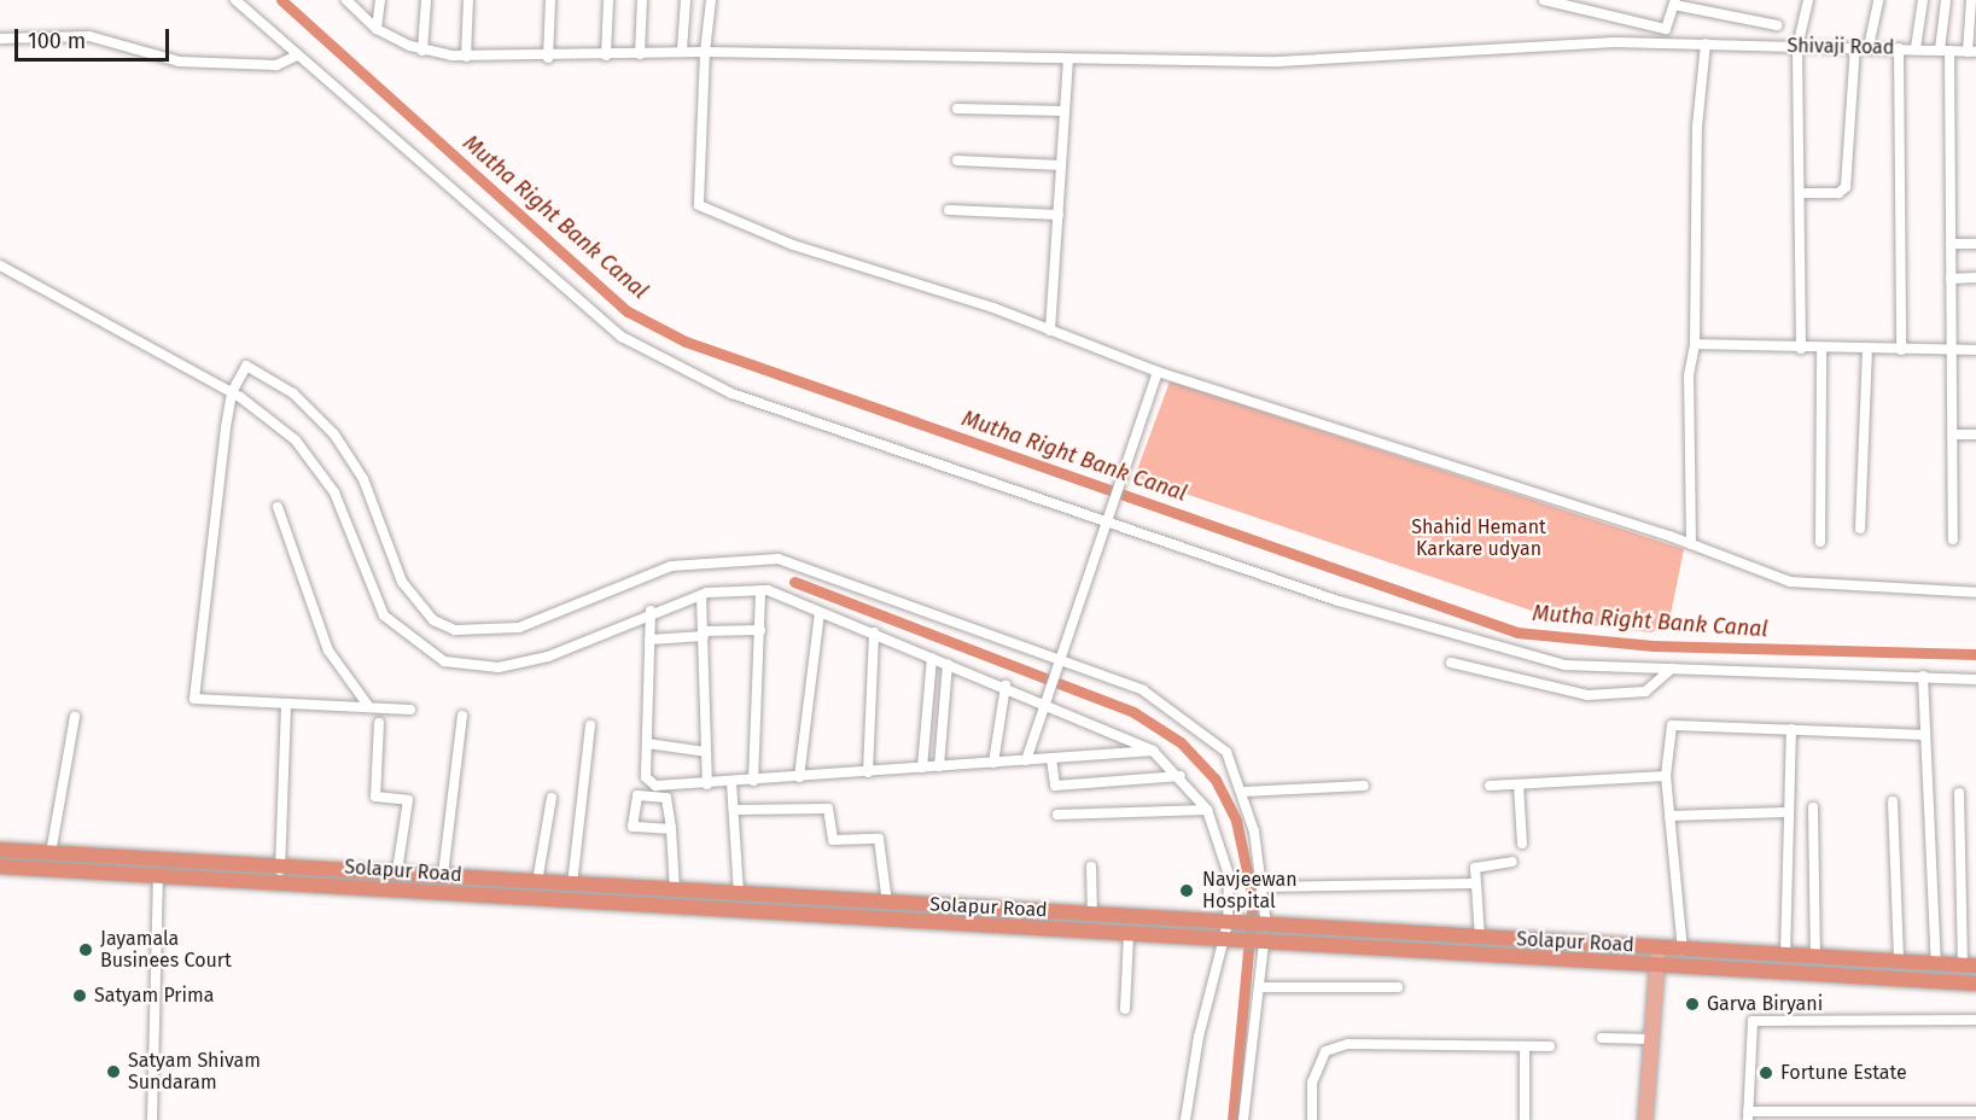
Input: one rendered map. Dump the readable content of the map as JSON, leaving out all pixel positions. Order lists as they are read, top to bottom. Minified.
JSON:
{"streets":{"highway":["Solapur Road"],"street":["Shivaji Road"]},"water":["Mutha Right Bank Canal"],"parks":["Shahid Hemant Karkare udyan"],"places":["Navjeewan Hospital","Jayamala Businees Court","Satyam Prima","Garva Biryani","Satyam Shivam Sundaram","Fortune Estate"],"scale_bar":"100 m"}
